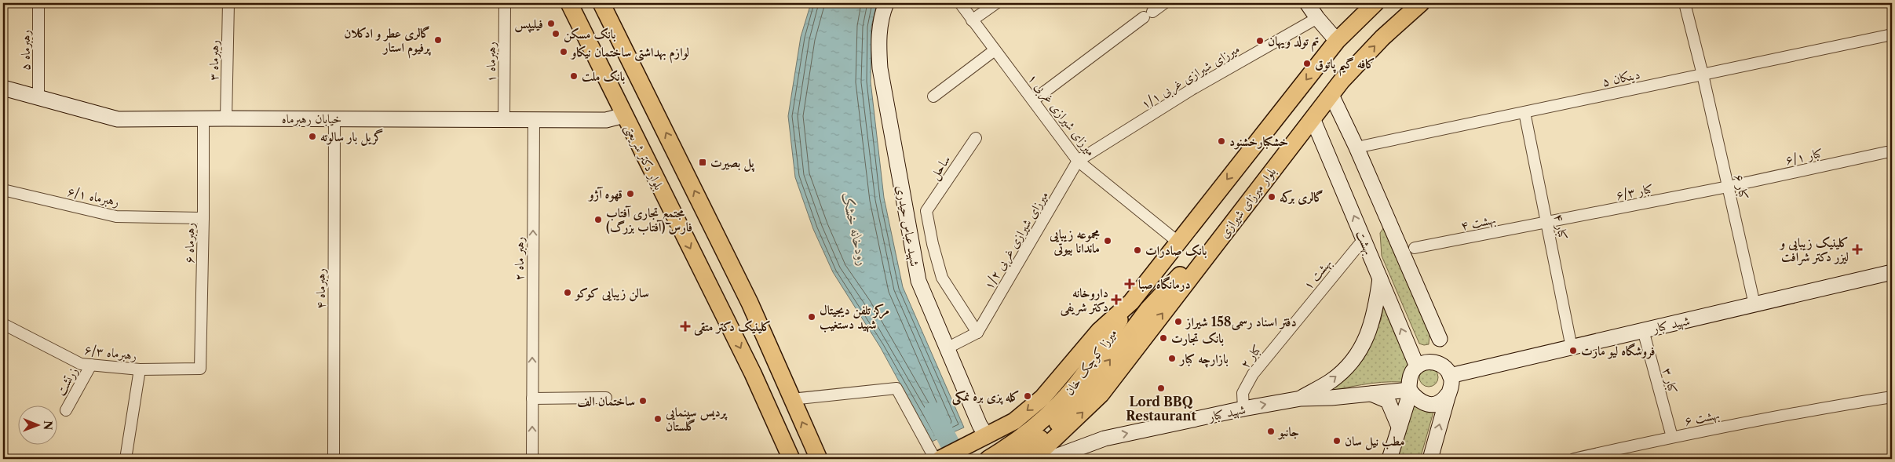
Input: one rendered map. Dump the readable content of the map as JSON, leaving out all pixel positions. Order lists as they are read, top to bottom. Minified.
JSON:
{"streets":{"main road":["بلوار دکتر شریعتی","بلوار میرزای شیرازی","میرزا کوچک خان"],"street":["۵ رهبرماه","۳ رهبرماه","۱ رهبرماه","۱/۱ میرزای شیرازی غربی","۵ دینکان","۱ میرزای شیرازی غربی","خیابان رهبرماه","۶/۱ کبار","ساحل","۶ کبار","۶/۳ کبار","۶/۱ رهبرماه","۴ بهشت","شهید عباس حیدری","۴ کبار","۱/۲ میرزای شیرازی غربی","بهشت","۶ رهبرماه","۲ رهبر ماه","۱ بهشت","۴ رهبرماه","شهید کبار","۶/۳ رهبرماه","۲ کبار","۳ کبار","زرتشت","۶ بهشت"]},"crossings":[["۵ رهبرماه","خیابان رهبرماه"],["۳ رهبرماه","خیابان رهبرماه"],["۱ رهبرماه","خیابان رهبرماه"],["۱/۱ میرزای شیرازی غربی","۱ میرزای شیرازی غربی"],["۱/۱ میرزای شیرازی غربی","۱/۲ میرزای شیرازی غربی"],["۵ دینکان","۶ کبار"],["۵ دینکان","۴ کبار"],["۱ میرزای شیرازی غربی","۱/۲ میرزای شیرازی غربی"],["خیابان رهبرماه","بلوار دکتر شریعتی"],["خیابان رهبرماه","۶ رهبرماه"],["خیابان رهبرماه","۲ رهبر ماه"],["خیابان رهبرماه","۴ رهبرماه"],["۶/۱ کبار","۶ کبار"],["۶/۱ کبار","۶/۳ کبار"],["ساحل","۱/۲ میرزای شیرازی غربی"],["۶ کبار","۶/۳ کبار"],["۶ کبار","شهید کبار"],["۶/۳ کبار","۴ بهشت"],["۶/۳ کبار","۴ کبار"],["۶/۱ رهبرماه","۶ رهبرماه"],["بلوار میرزای شیرازی","بهشت"],["۴ بهشت","۴ کبار"],["۴ کبار","شهید کبار"],["بهشت","۱ بهشت"],["بهشت","شهید کبار"],["۶ رهبرماه","۶/۳ رهبرماه"],["۱ بهشت","۲ کبار"],["شهید کبار","۲ کبار"],["شهید کبار","۳ کبار"],["۶/۳ رهبرماه","زرتشت"],["۳ کبار","۶ بهشت"]],"one_way":["۲ رهبر ماه"],"water":["رودخانه خشک"],"places":{"other":["فیلیپس","بانک مسکن","گالری عطر و ادکلان پرفیوم استار","تم تولد ویهان","لوازم بهداشتی ساختمان نیکاو","کافه گیم پاتوق","بانک ملت","گریل بار سالوته","خشکبارخشنود","قهوه آژو","گالری برکه","مجتمع تجاری آفتاب فارس (آفتاب بزرگ)","مجموعه زیبایی ماندانا بیوتی","بانک صادرات","سالن زیبایی کوکو","مرکز تلفن دیجیتال شهید دستغیب","دفتر اسناد رسمی158 شیراز","بانک تجارت","فروشگاه لیو مارت","بازارچه کبار","Lord BBQ Restaurant","کله پزی بره نمکی","ساختمان الف","پردیس سینمایی گلستان","جانبو","مطب نیل سان"],"transit":["پل بصیرت"],"health":["کلینیک زیبایی و لیزر دکتر شرافت","درمانگاه صبا","داروخانه دکتر شریفی","کلینیک دکتر متقی"]},"north":"right"}
